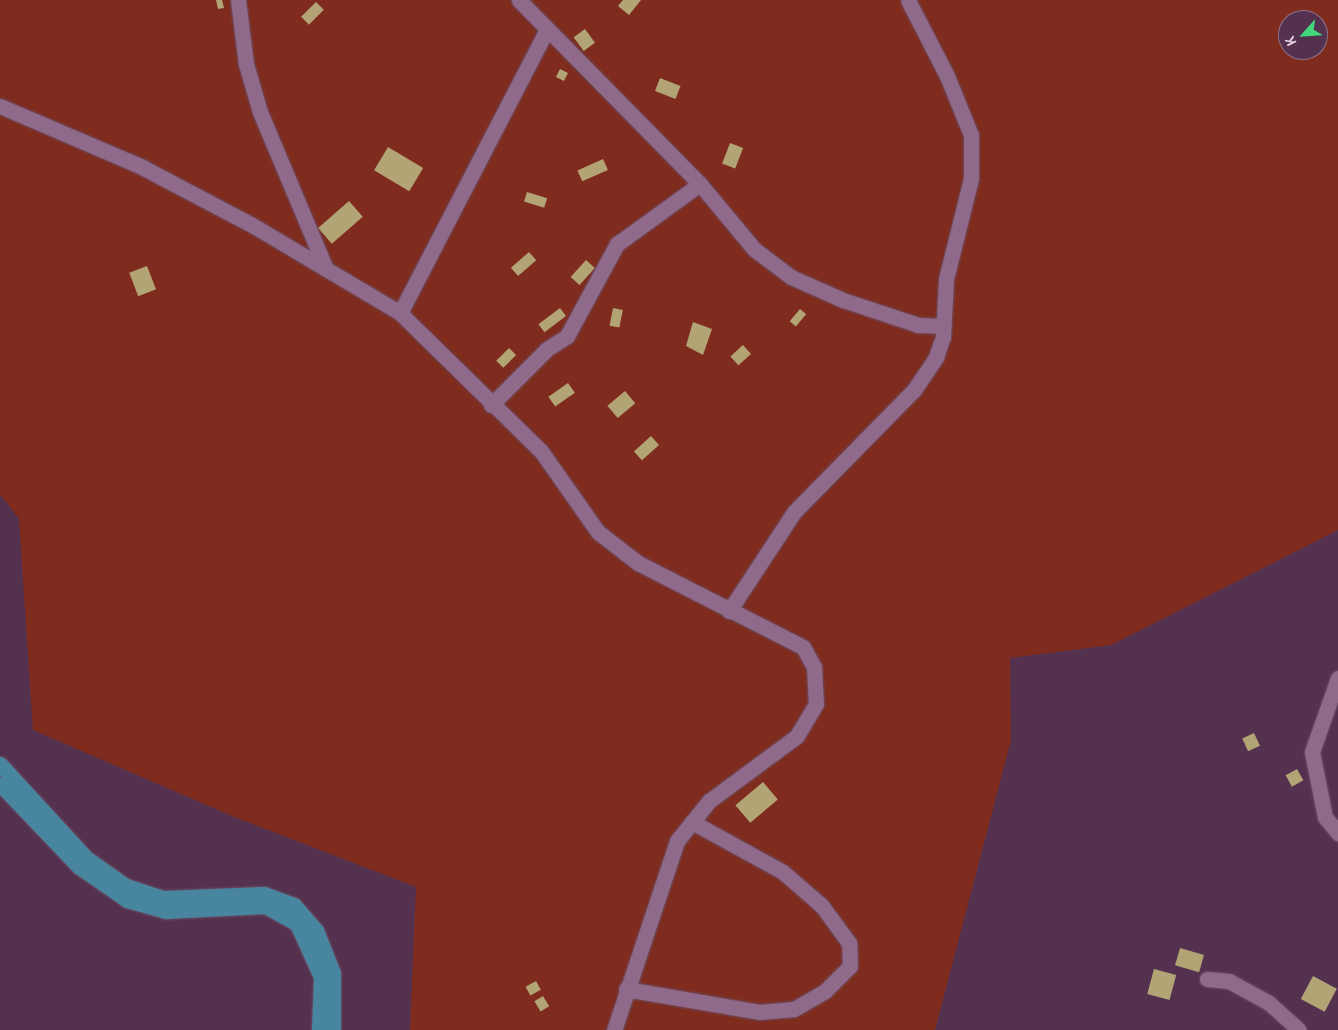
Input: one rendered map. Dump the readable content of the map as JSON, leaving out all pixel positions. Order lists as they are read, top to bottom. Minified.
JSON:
{"north":"bottom left"}
